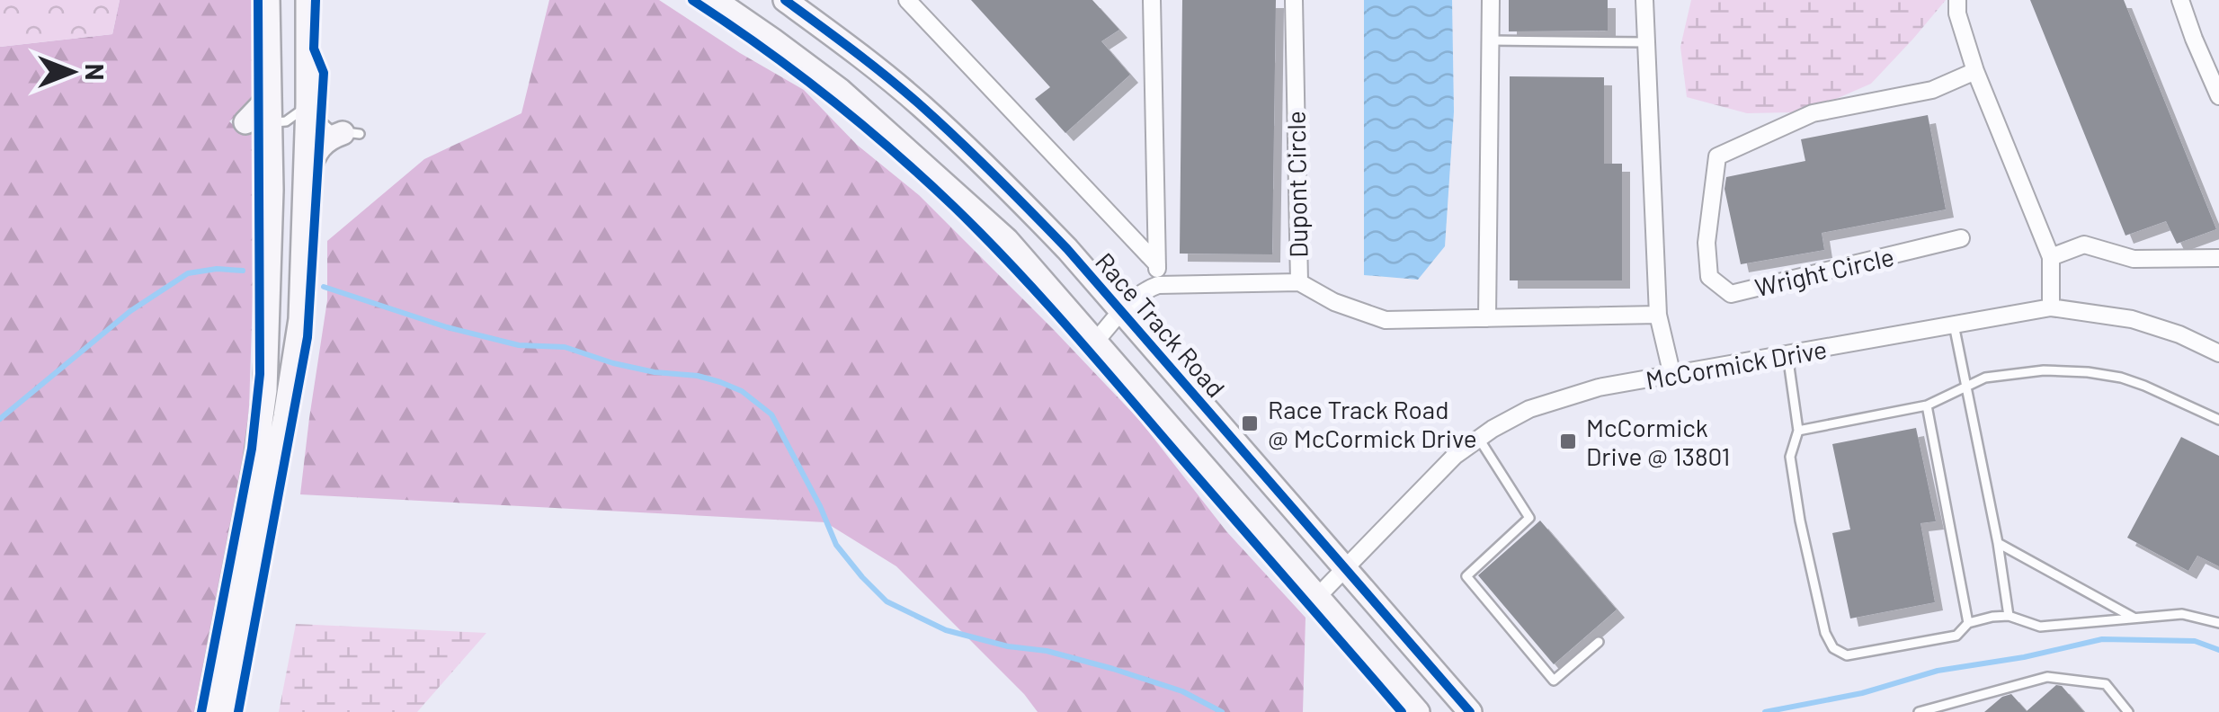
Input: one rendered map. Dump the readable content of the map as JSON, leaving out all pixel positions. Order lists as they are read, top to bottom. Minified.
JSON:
{"streets":{"main road":["Race Track Road"],"street":["Dupont Circle","Wright Circle","McCormick Drive"]},"crossings":[["Race Track Road","McCormick Drive"]],"places":{"transit":["Race Track Road @ McCormick Drive","McCormick Drive @ 13801"]},"north":"right"}
